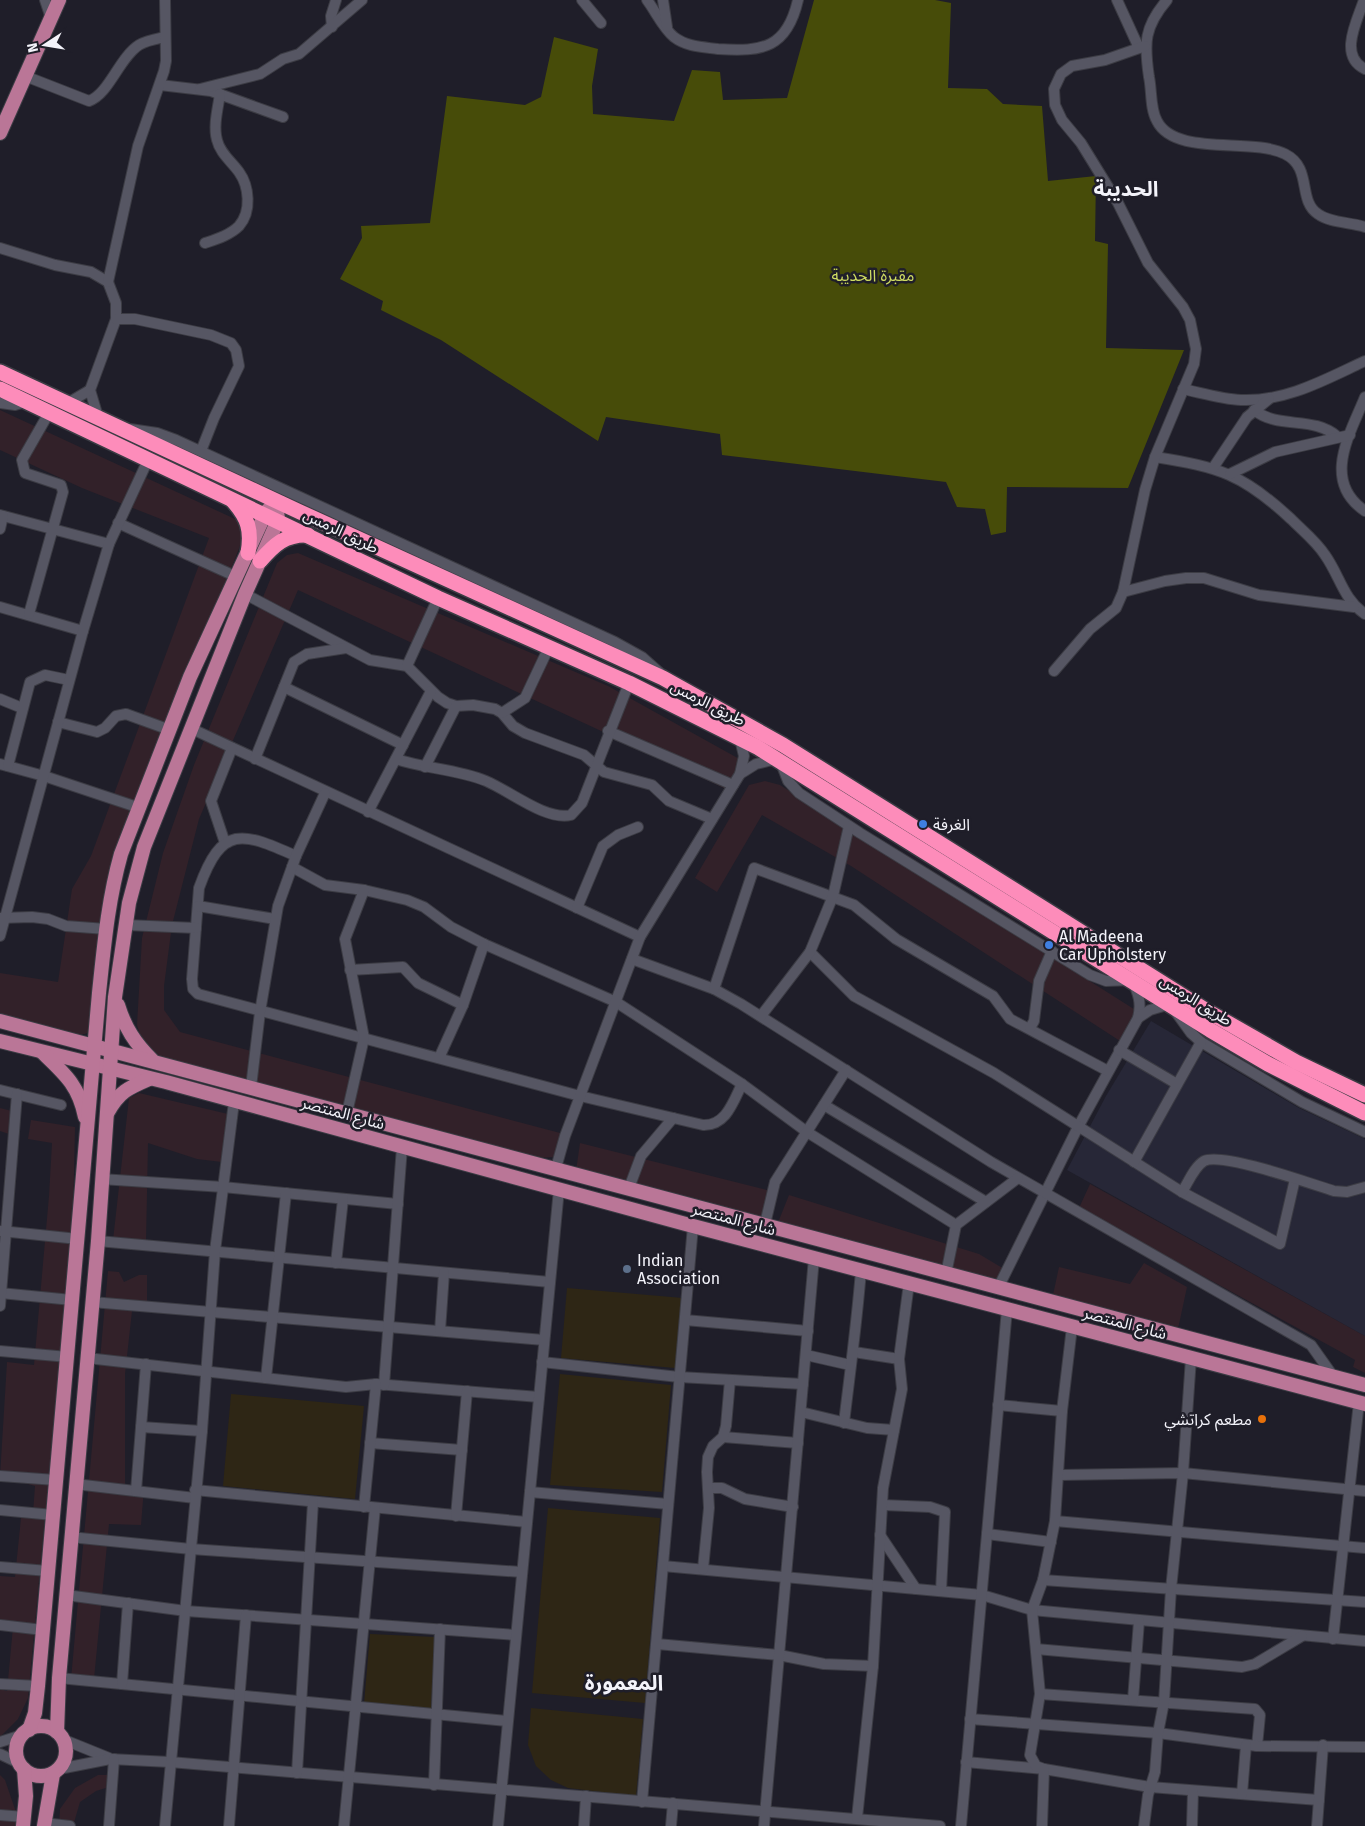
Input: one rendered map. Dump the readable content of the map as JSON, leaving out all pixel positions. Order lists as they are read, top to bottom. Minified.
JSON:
{"streets":{"highway":["طريق الرمس"],"main road":["شارع المنتصر"]},"districts":["الحديبة","المعمورة"],"parks":["مقبرة الحديبة"],"places":["الغرفة","Al Madeena Car Upholstery","Indian Association","مطعم كراتشي"],"north":"left"}
